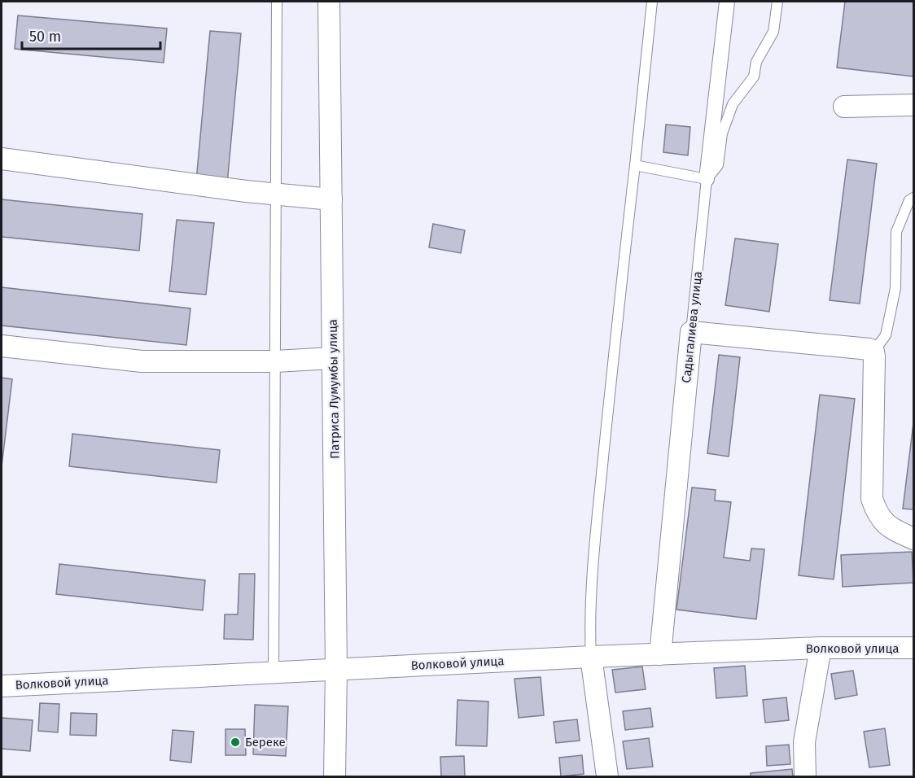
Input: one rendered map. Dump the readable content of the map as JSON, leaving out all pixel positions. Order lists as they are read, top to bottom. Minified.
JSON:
{"streets":{"street":["Садыгалиева улица","Патриса Лумумбы улица","Волковой улица"]},"crossings":[["Садыгалиева улица","Волковой улица"],["Патриса Лумумбы улица","Волковой улица"]],"places":["Береке"],"scale_bar":"50 m"}
